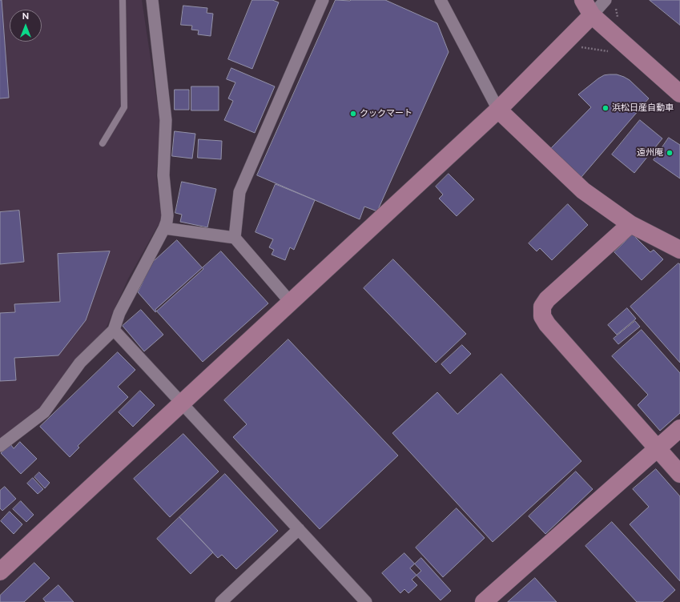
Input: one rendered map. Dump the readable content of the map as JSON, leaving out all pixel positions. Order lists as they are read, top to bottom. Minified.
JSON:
{"places":["浜松日産自動車","クックマート","遠州庵"],"north":"top"}
